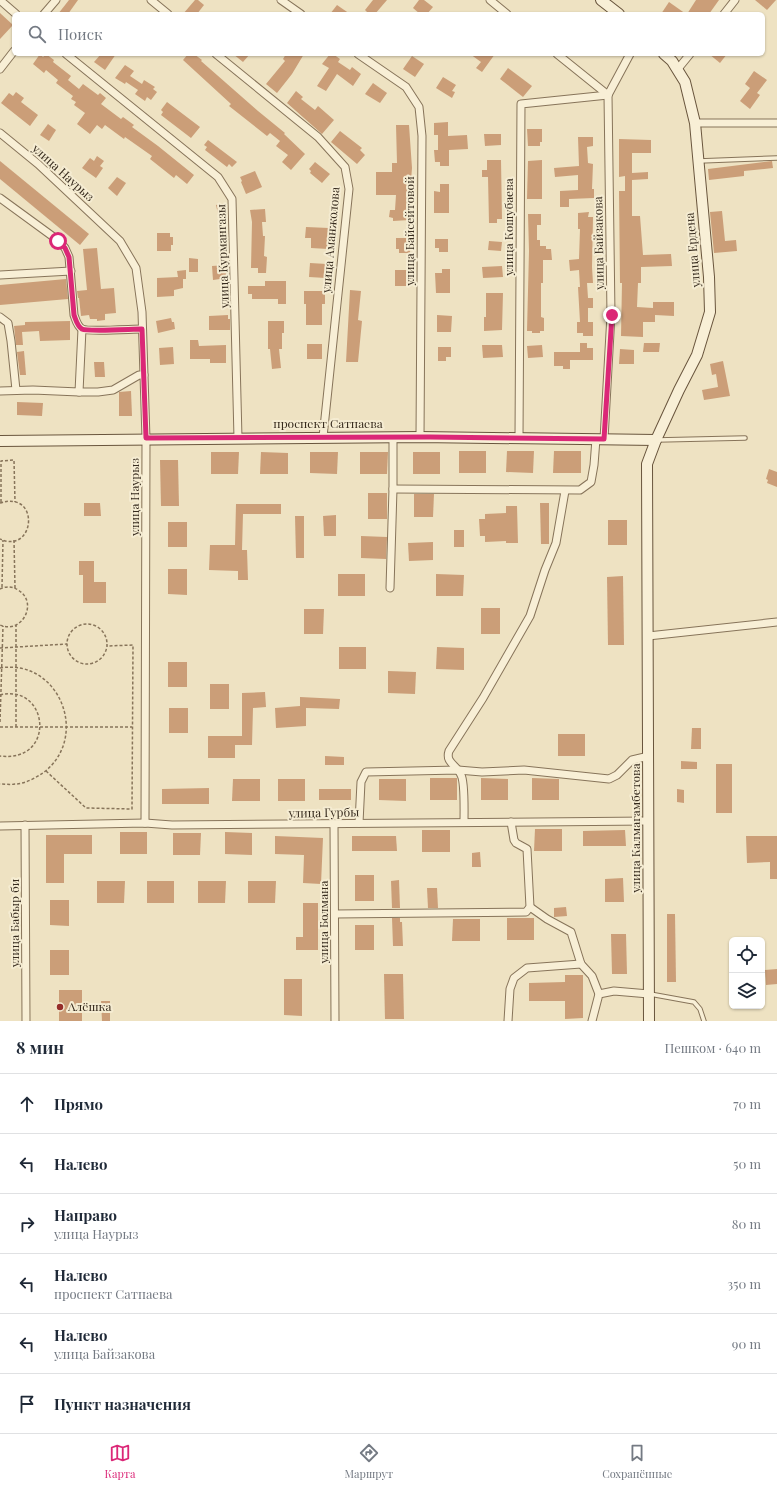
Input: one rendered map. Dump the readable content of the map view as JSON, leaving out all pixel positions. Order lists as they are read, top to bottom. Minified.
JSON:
{"streets":{"street":["улица Наурыз","улица Кошубаева","улица Байсейтовой","улица Аманжолова","улица Байзакова","улица Ердена","улица Курмангазы","проспект Сатпаева","улица Гурбы","улица Калмагамбетова","улица Болмана","улица Бабыр би"]},"crossings":[["улица Наурыз","проспект Сатпаева"],["улица Наурыз","улица Гурбы"],["улица Кошубаева","улица Байзакова"],["улица Кошубаева","проспект Сатпаева"],["улица Байсейтовой","проспект Сатпаева"],["улица Аманжолова","проспект Сатпаева"],["улица Байзакова","проспект Сатпаева"],["улица Ердена","проспект Сатпаева"],["улица Ердена","улица Калмагамбетова"],["улица Курмангазы","проспект Сатпаева"],["проспект Сатпаева","улица Калмагамбетова"],["улица Гурбы","улица Калмагамбетова"],["улица Гурбы","улица Болмана"],["улица Гурбы","улица Бабыр би"]],"places":["Алёшка"],"page":{"search":"Поиск","heading":["8 мин","Пешком · 640 m"],"list":[["Прямо","70 m"],["Налево","50 m"],["Направо","улица Наурыз","80 m"],["Налево","проспект Сатпаева","350 m"],["Налево","улица Байзакова","90 m"],"Пункт назначения"],"nav":["Карта","Маршрут","Сохранённые"]}}
